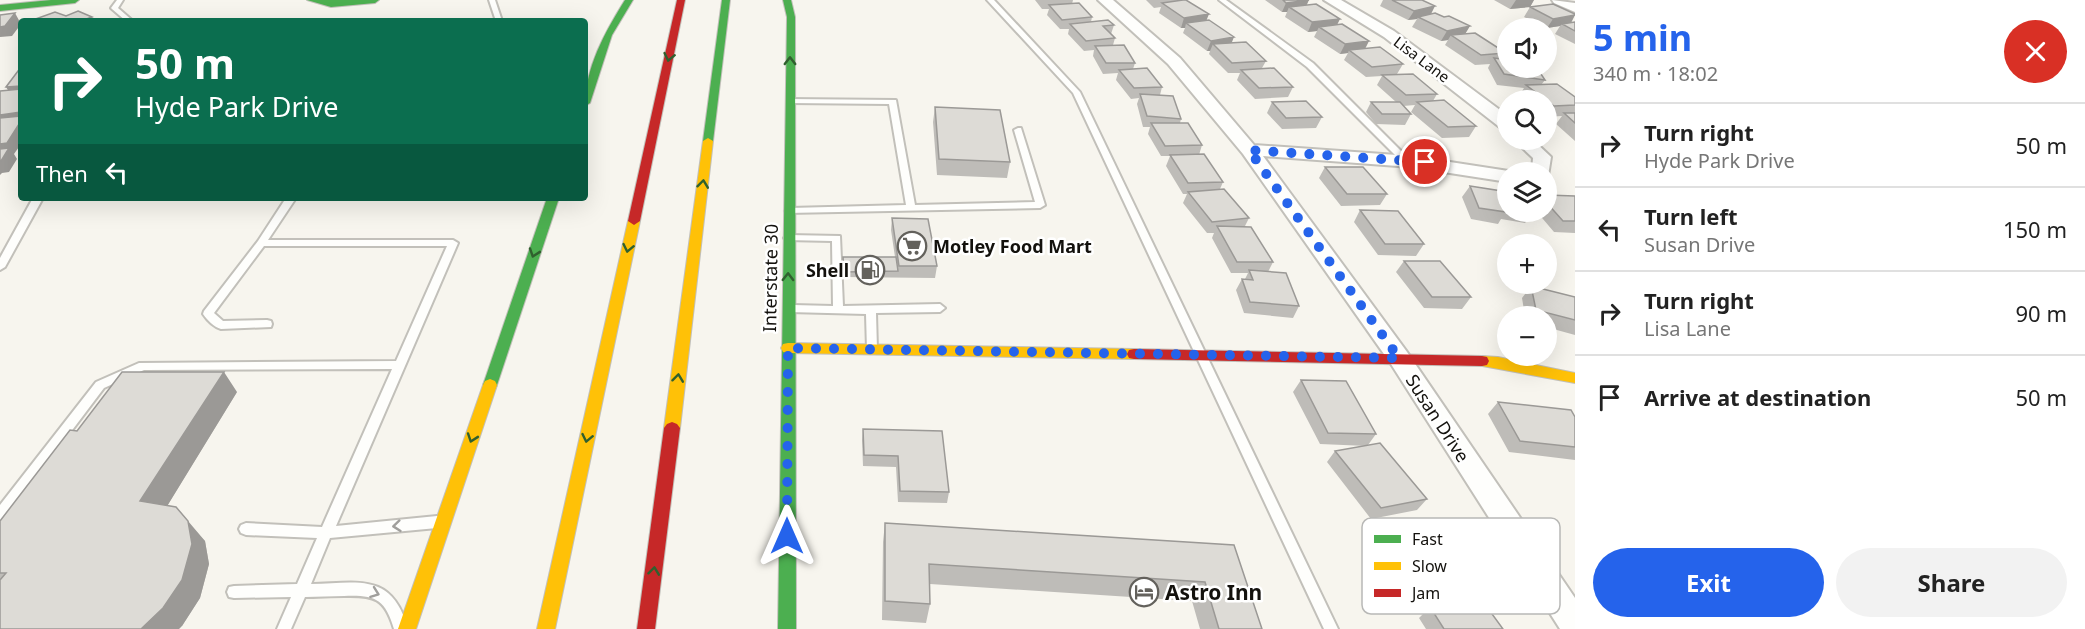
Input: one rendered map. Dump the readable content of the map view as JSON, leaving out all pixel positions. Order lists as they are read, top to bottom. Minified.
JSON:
{"streets":{"main road":["Interstate 30"],"street":["Lisa Lane","Susan Drive"]},"places":{"supermarket":["Motley Food Mart"],"fuel station":["Shell"],"hotel":["Astro Inn"]},"legend":["Fast","Slow","Jam"],"page":{"heading":["5 min","340 m · 18:02"],"map_buttons":["+","−"],"turn":["50 m","Hyde Park Drive"],"list":[{"name":"Turn right","note":"Hyde Park Drive","value":"50 m"},{"name":"Turn left","note":"Susan Drive","value":"150 m"},{"name":"Turn right","note":"Lisa Lane","value":"90 m"},{"name":"Arrive at destination","value":"50 m"}],"then":"Then","buttons":["Exit","Share"]}}
